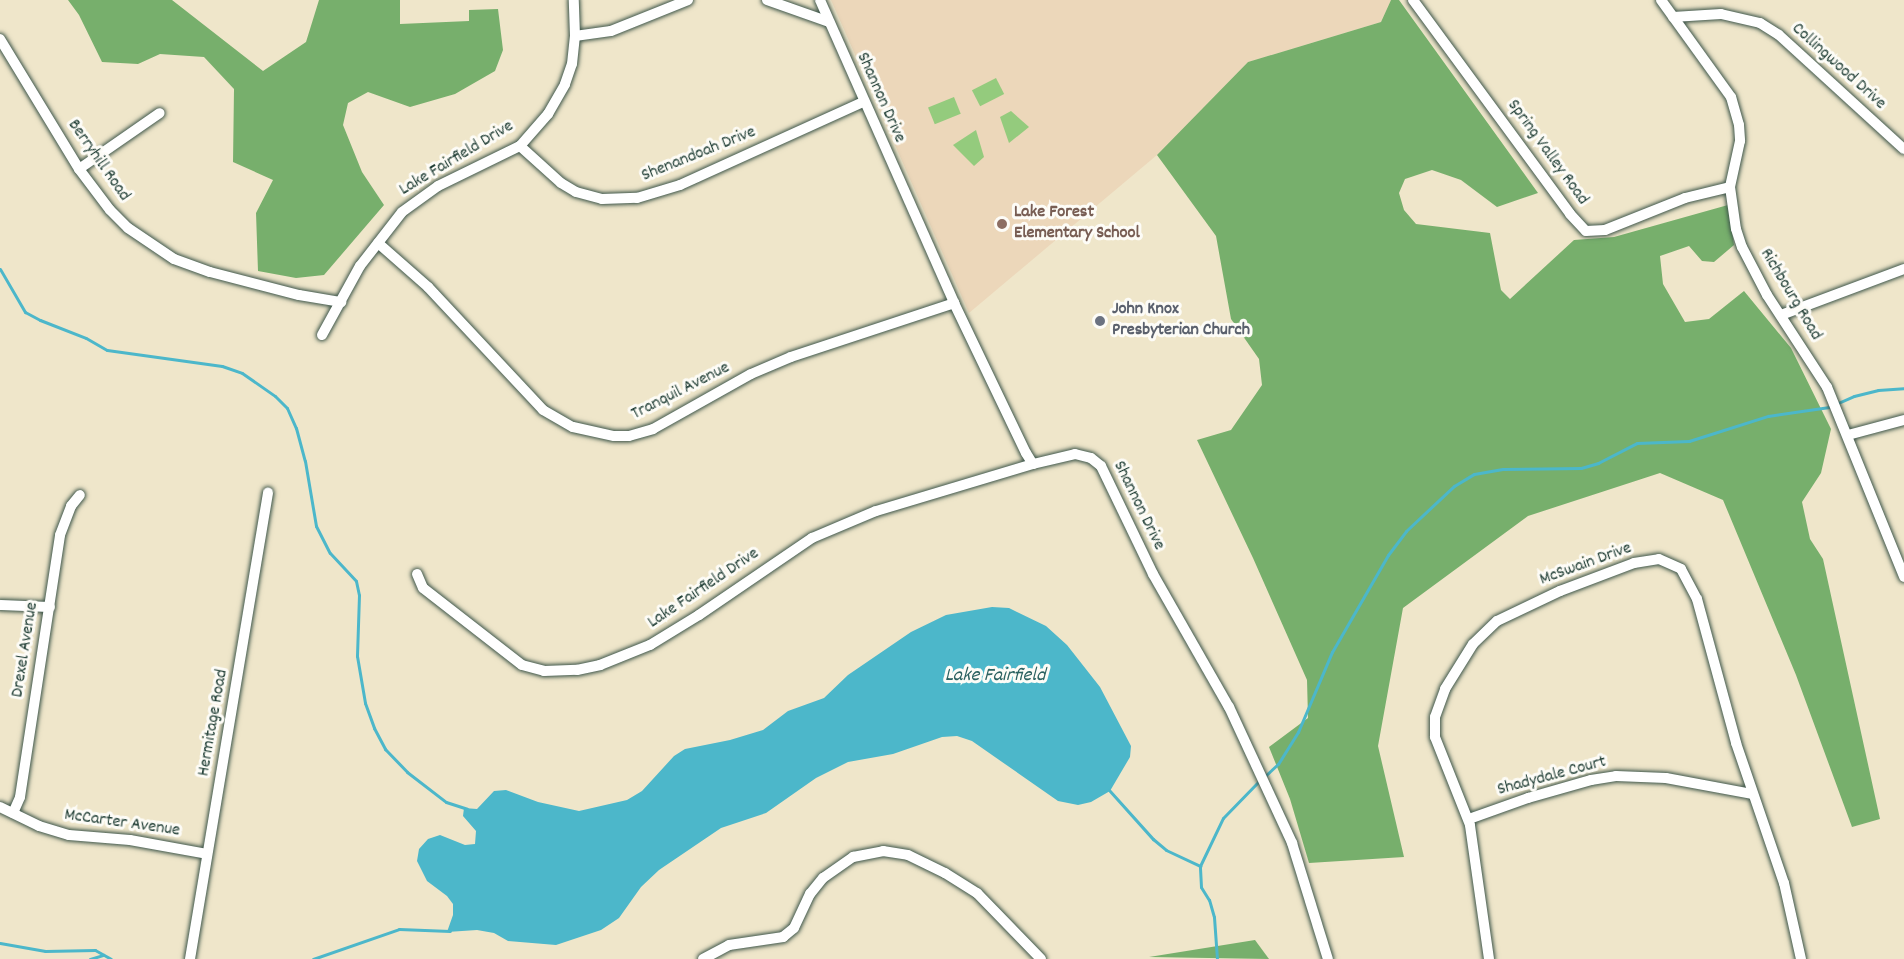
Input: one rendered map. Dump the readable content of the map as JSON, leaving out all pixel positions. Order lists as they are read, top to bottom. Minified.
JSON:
{"streets":{"street":["Collingwood Drive","Shannon Drive","Spring Valley Road","Shenandoah Drive","Lake Fairfield Drive","Berryhill Road","Richbourg Road","Tranquil Avenue","McSwain Drive","Drexel Avenue","Hermitage Road","Shadydale Court","McCarter Avenue"]},"crossings":[["Collingwood Drive","Richbourg Road"],["Shannon Drive","Shenandoah Drive"],["Shannon Drive","Lake Fairfield Drive"],["Shannon Drive","Tranquil Avenue"],["Spring Valley Road","Richbourg Road"],["Shenandoah Drive","Lake Fairfield Drive"],["Lake Fairfield Drive","Berryhill Road"],["Lake Fairfield Drive","Tranquil Avenue"],["McSwain Drive","Shadydale Court"],["Drexel Avenue","McCarter Avenue"],["Hermitage Road","McCarter Avenue"]],"water":["Lake Fairfield"],"places":["Lake Forest Elementary School","John Knox Presbyterian Church"]}
